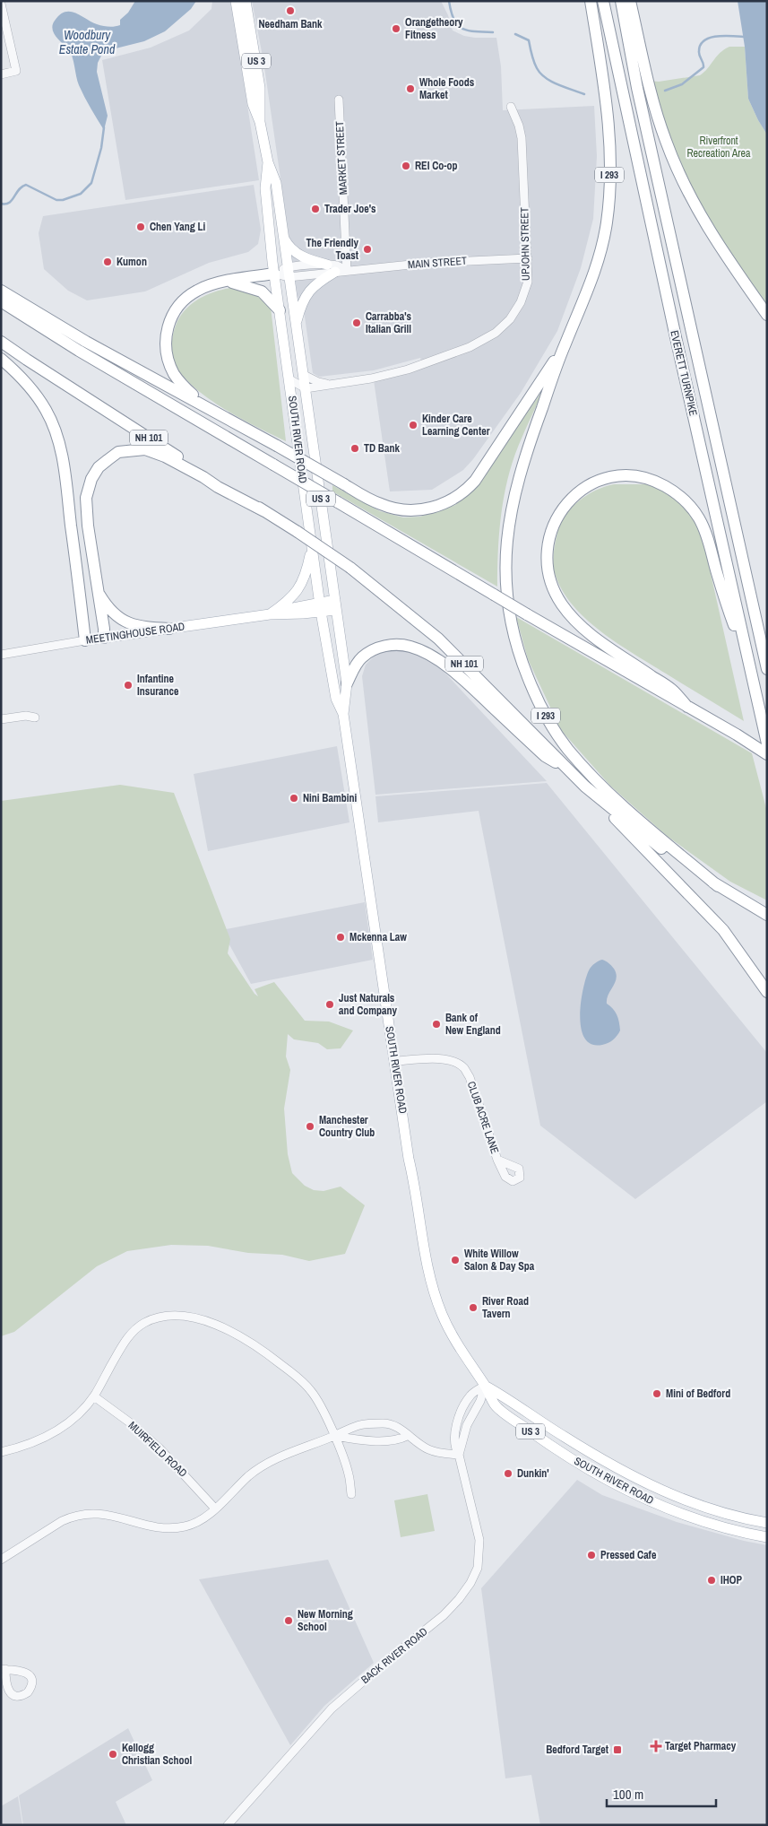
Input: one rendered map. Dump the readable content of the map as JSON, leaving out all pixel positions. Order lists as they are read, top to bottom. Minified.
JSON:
{"streets":{"highway":["I 293","EVERETT TURNPIKE","NH 101"],"main road":["US 3","SOUTH RIVER ROAD","MEETINGHOUSE ROAD"],"street":["MARKET STREET","UPJOHN STREET","MAIN STREET","CLUB ACRE LANE","MUIRFIELD ROAD","BACK RIVER ROAD"]},"crossings":[["MARKET STREET","MAIN STREET"],["I 293","NH 101"],["UPJOHN STREET","MAIN STREET"],["UPJOHN STREET","SOUTH RIVER ROAD"],["MAIN STREET","SOUTH RIVER ROAD"],["SOUTH RIVER ROAD","MEETINGHOUSE ROAD"],["SOUTH RIVER ROAD","CLUB ACRE LANE"],["SOUTH RIVER ROAD","BACK RIVER ROAD"]],"water":["Woodbury Estate Pond"],"parks":["Riverfront Recreation Area"],"places":{"other":["Needham Bank","Orangetheory Fitness","Whole Foods Market","REI Co-op","Trader Joe's","Chen Yang Li","The Friendly Toast","Kumon","Carrabba's Italian Grill","Kinder Care Learning Center","TD Bank","Infantine Insurance","Nini Bambini","Mckenna Law","Just Naturals and Company","Bank of New England","Manchester Country Club","White Willow Salon & Day Spa","River Road Tavern","Mini of Bedford","Dunkin'","Pressed Cafe","IHOP","New Morning School","Kellogg Christian School"],"health":["Target Pharmacy"],"transit":["Bedford Target"]},"scale_bar":"100 m"}
